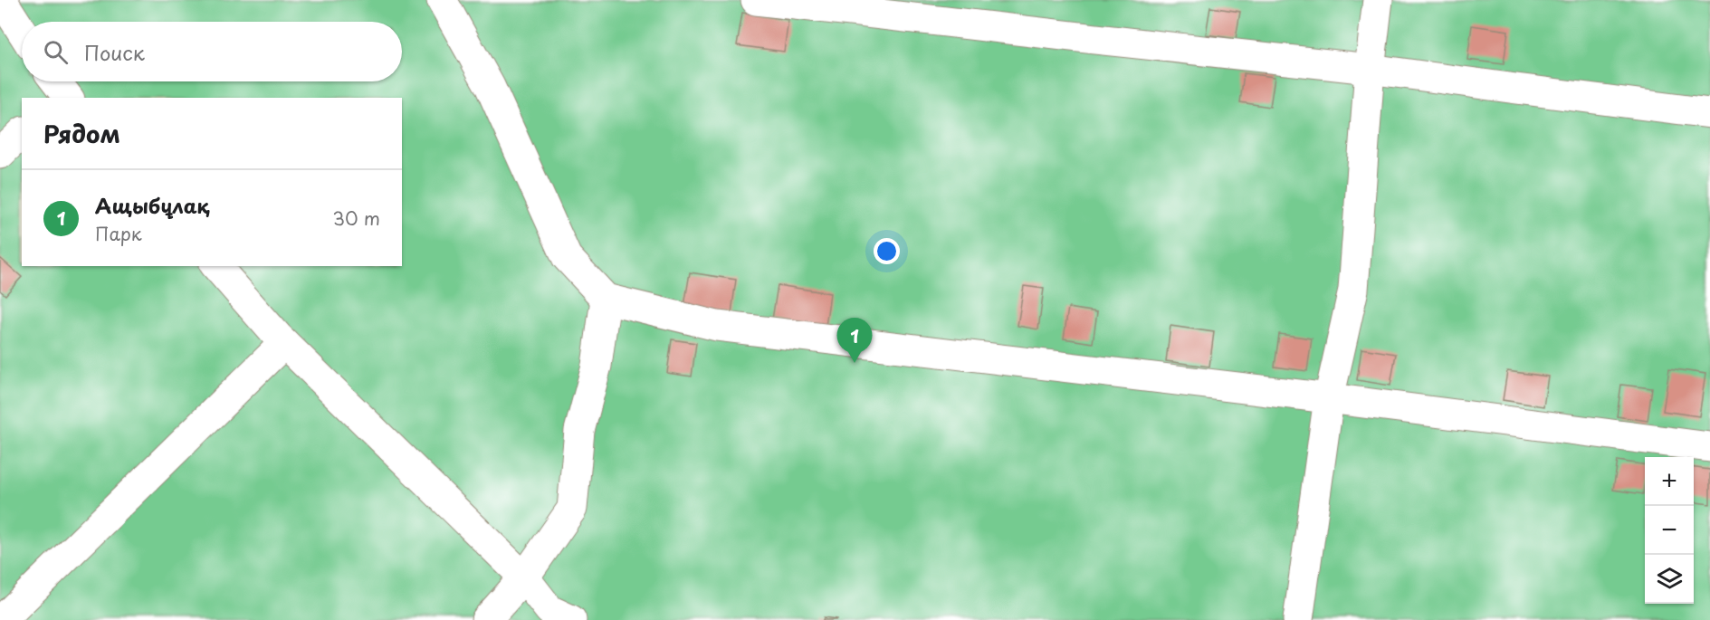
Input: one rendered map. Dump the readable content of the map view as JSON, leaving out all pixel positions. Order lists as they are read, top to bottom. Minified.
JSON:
{"page":{"search":"Поиск","heading":"Рядом","list":[{"mark":"1","name":"Ащыбұлақ","note":"Парк","value":"30 m"}],"pins":"1","map_buttons":["+","−"]}}
